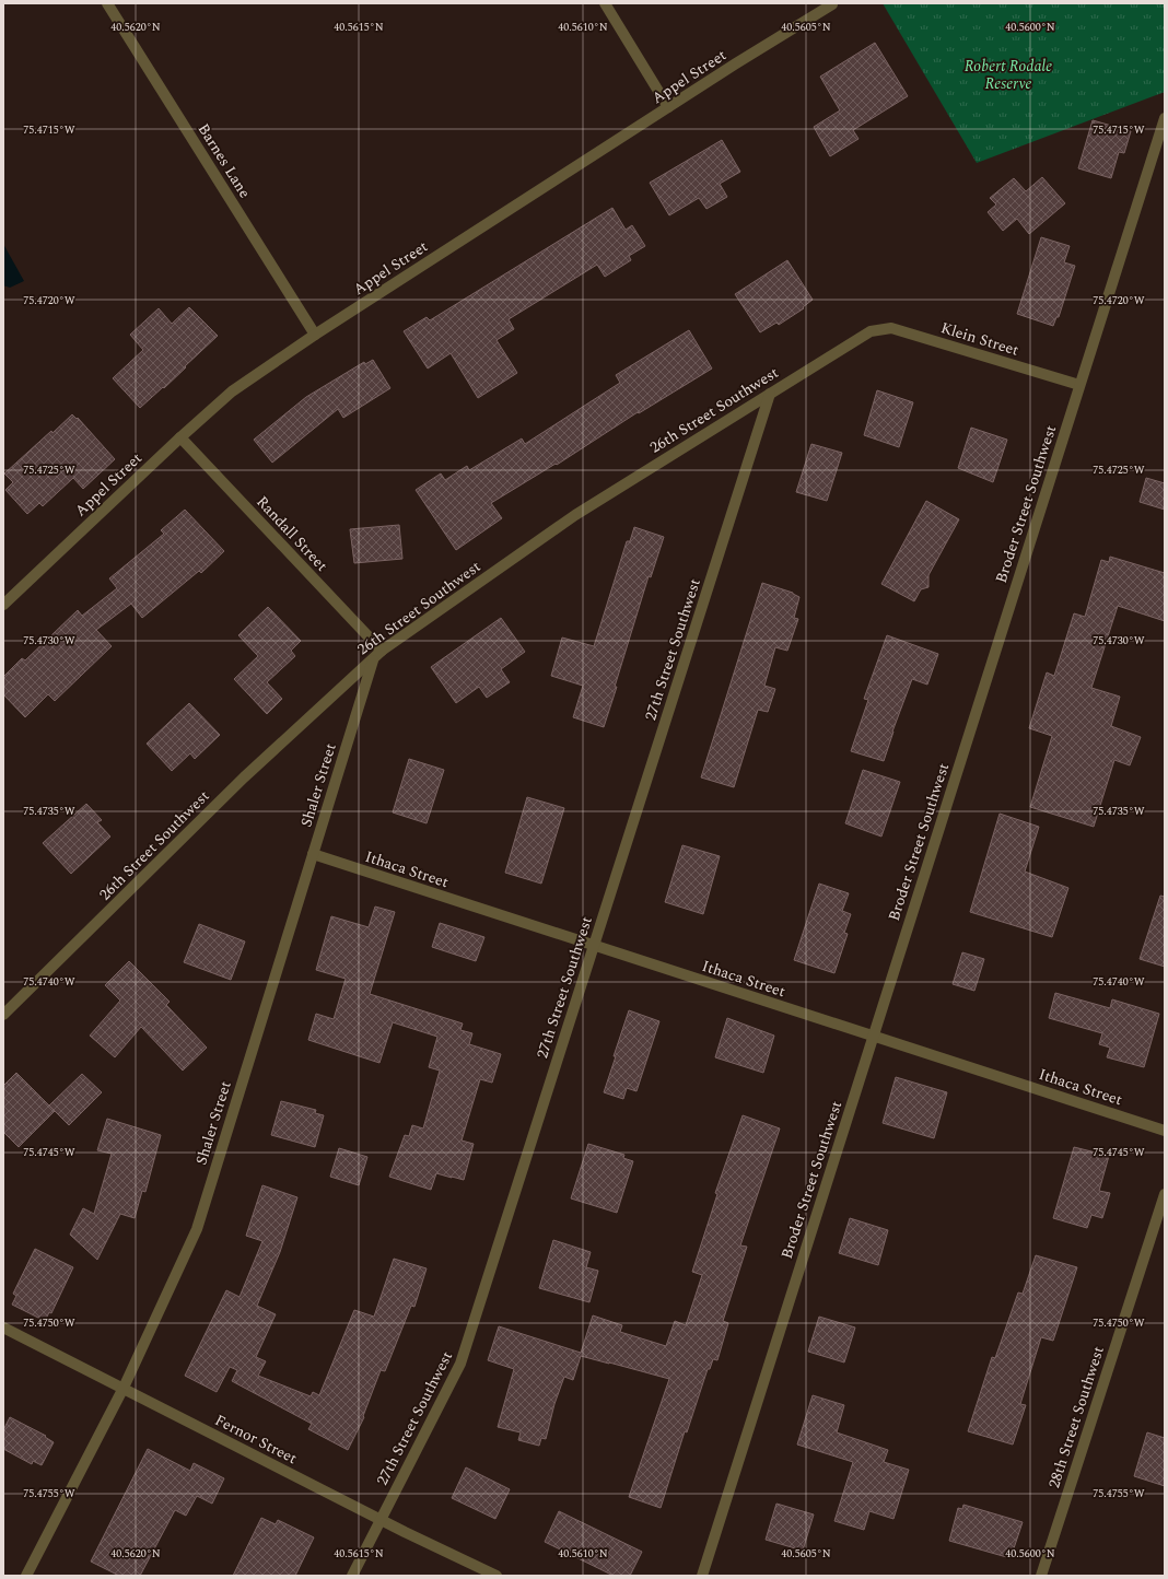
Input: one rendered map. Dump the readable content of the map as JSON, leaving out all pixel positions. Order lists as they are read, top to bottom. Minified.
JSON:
{"streets":{"street":["Appel Street","Barnes Lane","Klein Street","26th Street Southwest","Broder Street Southwest","Randall Street","27th Street Southwest","Shaler Street","Ithaca Street","28th Street Southwest","Fernor Street"]},"crossings":[["Appel Street","Barnes Lane"],["Appel Street","Randall Street"],["Klein Street","26th Street Southwest"],["Klein Street","Broder Street Southwest"],["26th Street Southwest","Randall Street"],["26th Street Southwest","27th Street Southwest"],["26th Street Southwest","Shaler Street"],["Broder Street Southwest","Ithaca Street"],["Randall Street","Shaler Street"],["27th Street Southwest","Ithaca Street"],["27th Street Southwest","Fernor Street"],["Shaler Street","Ithaca Street"],["Shaler Street","Fernor Street"]],"parks":["Robert Rodale Reserve"],"coordinates":["40.5620°N","40.5615°N","40.5610°N","40.5605°N","40.5600°N","75.4715°W","75.4720°W","75.4725°W","75.4730°W","75.4735°W","75.4740°W","75.4745°W","75.4750°W","75.4755°W"]}
